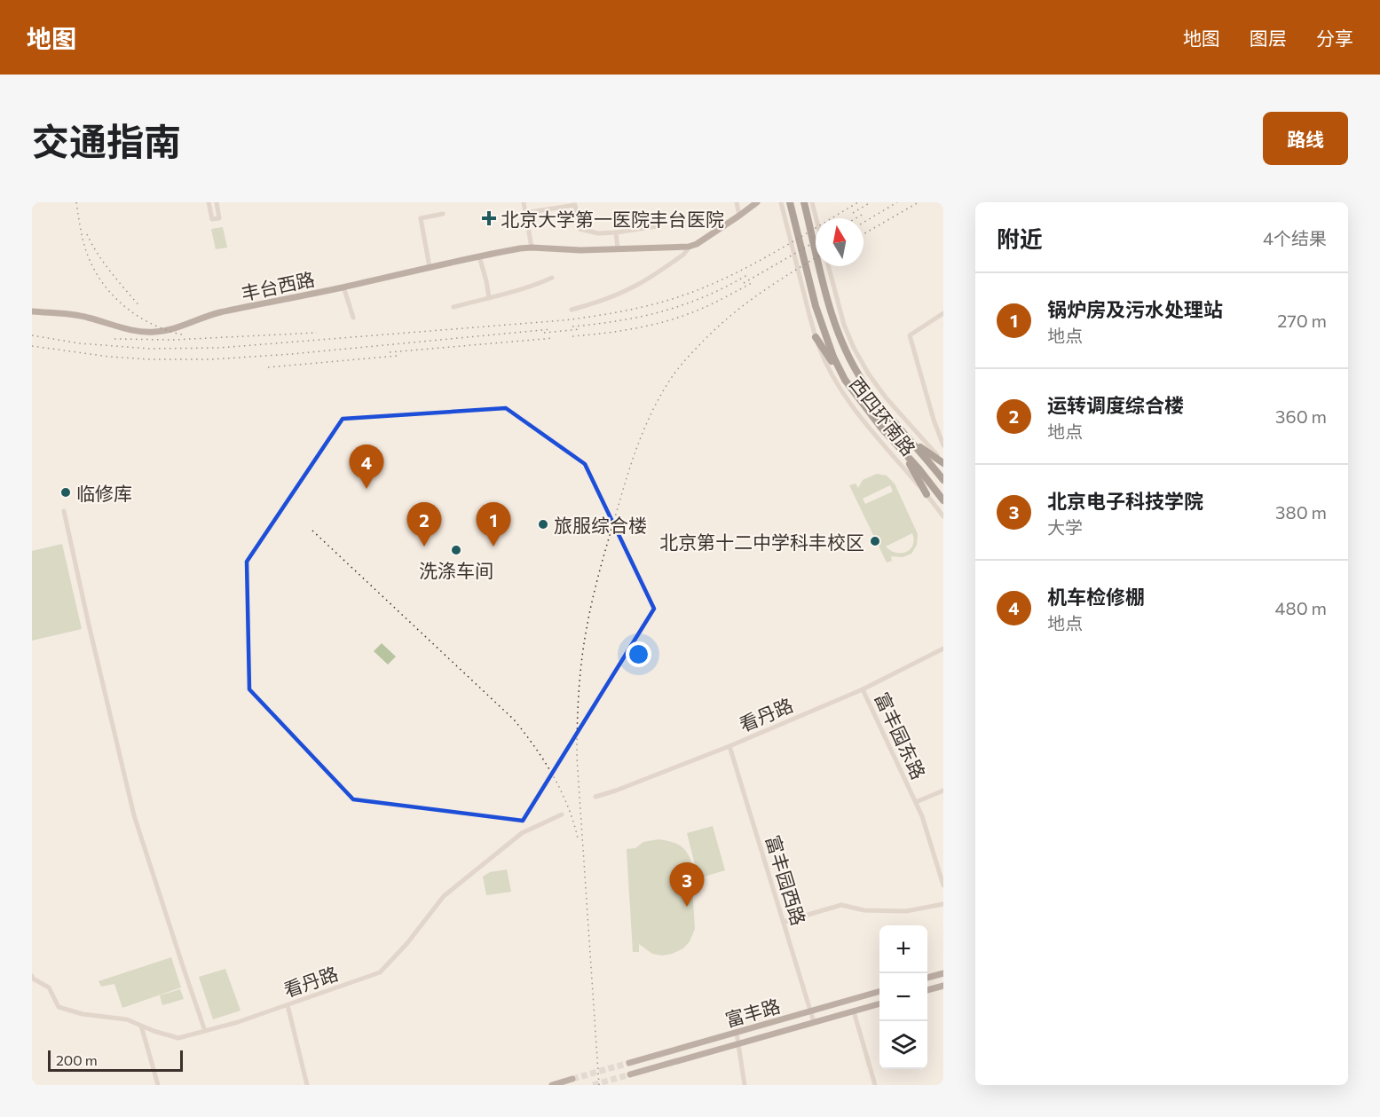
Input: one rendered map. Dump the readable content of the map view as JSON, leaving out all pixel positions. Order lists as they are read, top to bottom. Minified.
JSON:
{"streets":{"highway":["西四环南路"],"main road":["丰台西路","富丰路"],"street":["看丹路","富丰园东路","富丰园西路"]},"crossings":[["看丹路","富丰园东路"],["看丹路","富丰园西路"],["富丰园西路","富丰路"]],"places":{"health":["北京大学第一医院丰台医院"],"other":["临修库","旅服综合楼","北京第十二中学科丰校区","洗涤车间"]},"scale_bar":"200 m","north":"top","page":{"header":"地图","nav":["地图","图层","分享"],"title":"交通指南","buttons":"路线","heading":["附近","4个结果"],"list":[{"mark":"1","name":"锅炉房及污水处理站","note":"地点","value":"270 m"},{"mark":"2","name":"运转调度综合楼","note":"地点","value":"360 m"},{"mark":"3","name":"北京电子科技学院","note":"大学","value":"380 m"},{"mark":"4","name":"机车检修棚","note":"地点","value":"480 m"}],"pins":["4","1","2","3"],"map_buttons":["+","−"],"scale":"200 m"}}
